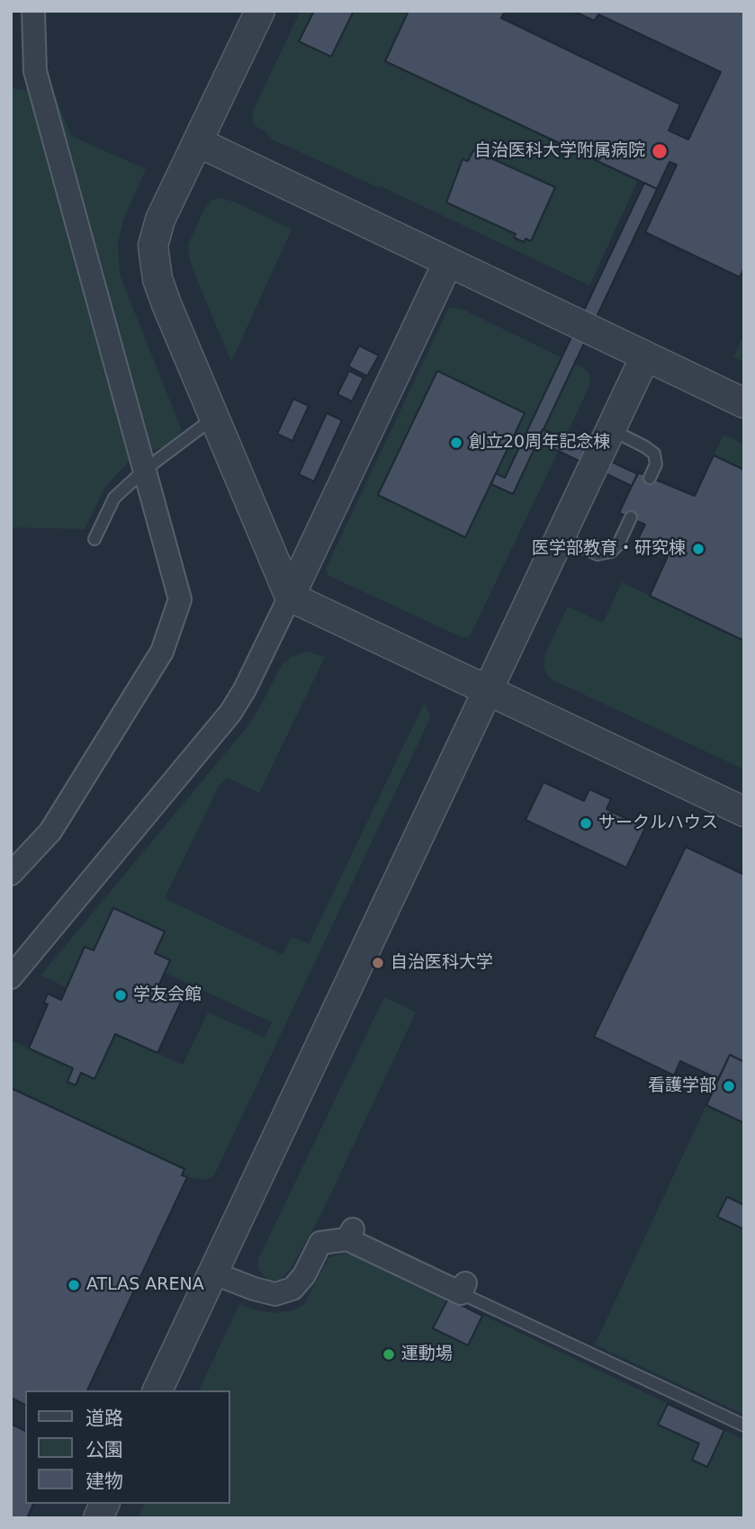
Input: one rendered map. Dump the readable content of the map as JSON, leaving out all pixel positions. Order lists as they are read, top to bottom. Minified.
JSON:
{"places":["自治医科大学附属病院","創立20周年記念棟","医学部教育・研究棟","サークルハウス","自治医科大学","学友会館","看護学部","ATLAS ARENA","運動場"],"legend":["道路","公園","建物"]}
